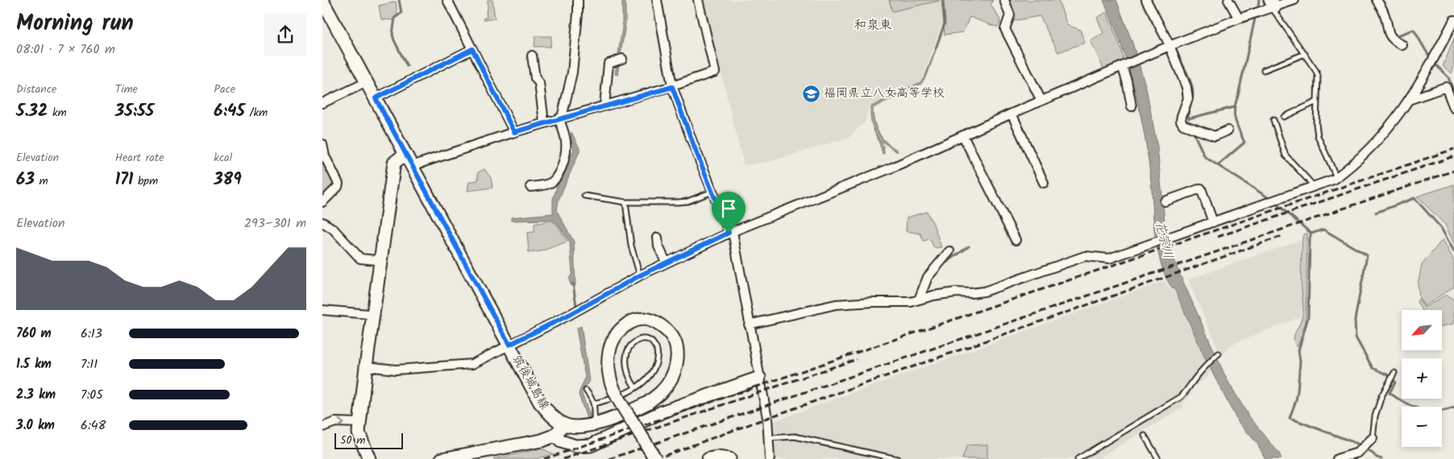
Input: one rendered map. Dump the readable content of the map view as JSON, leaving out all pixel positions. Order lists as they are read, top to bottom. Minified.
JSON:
{"streets":{"main road":["筑後城島線"]},"districts":["和泉東"],"water":["花宗川"],"places":{"school or university":["福岡県立八女高等学校"]},"scale_bar":"50 m","north":"bottom left","page":{"heading":["Morning run","08:01 · 7 × 760 m"],"stats":[["Distance","5.32 km"],["Time","35:55"],["Pace","6:45 /km"],["Elevation","63 m"],["Heart rate","171 bpm"],["kcal","389"]],"chart":["Elevation","293–301 m"],"map_buttons":["+","−"],"list":[{"name":"760 m","note":"6:13"},{"name":"1.5 km","note":"7:11"},{"name":"2.3 km","note":"7:05"},{"name":"3.0 km","note":"6:48"}],"scale":"50 m"}}
